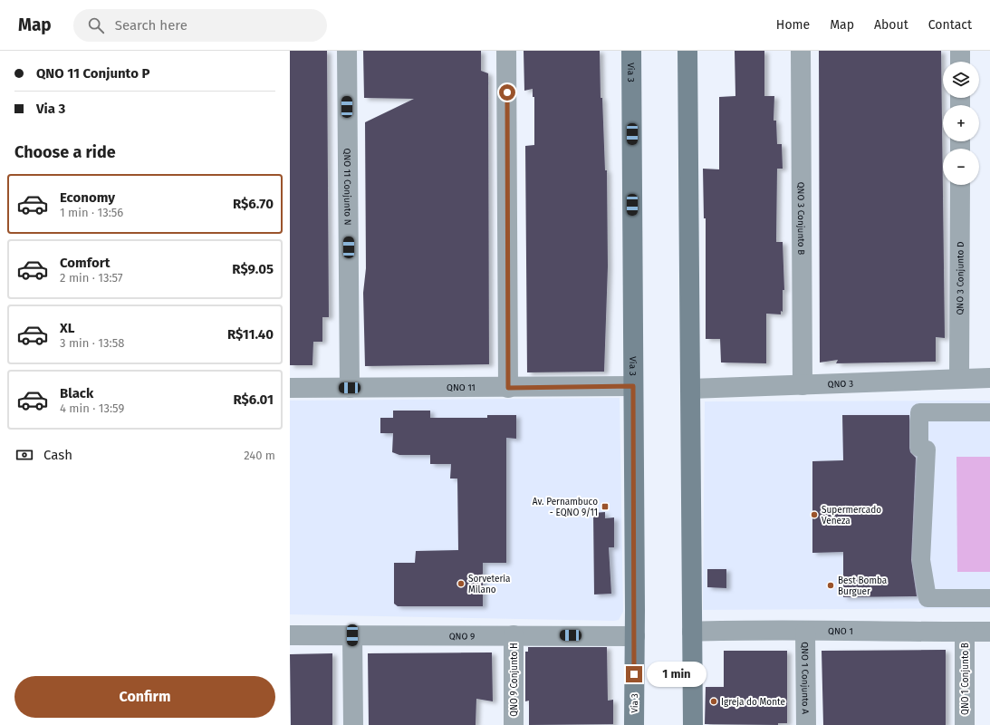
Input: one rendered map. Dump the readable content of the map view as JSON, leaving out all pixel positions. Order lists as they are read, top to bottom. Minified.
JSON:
{"streets":{"main road":["Via 3"],"street":["QNO 11 Conjunto N","QNO 3 Conjunto B","QNO 3 Conjunto D","QNO 3","QNO 11","QNO 1","QNO 9","QNO 1 Conjunto A","QNO 1 Conjunto B","QNO 9 Conjunto H"]},"crossings":[["Via 3","QNO 11"],["Via 3","QNO 9"],["QNO 11 Conjunto N","QNO 11"],["QNO 3 Conjunto B","QNO 3"],["QNO 3 Conjunto D","QNO 3"],["QNO 1","QNO 1 Conjunto A"],["QNO 1","QNO 1 Conjunto B"],["QNO 9","QNO 9 Conjunto H"]],"places":{"transit":["Av. Pernambuco - EQNO 9/11"],"other":["Supermercado Veneza","Sorveteria Milano","Best Bomba Burguer","Igreja do Monte"]},"page":{"header":"Map","search":"Search here","nav":["Home","Map","About","Contact"],"banner":["QNO 11 Conjunto P","Via 3"],"map_buttons":["+","−"],"heading":"Choose a ride","list":[{"name":"Economy","note":"1 min · 13:56","value":"R$6.70"},{"name":"Comfort","note":"2 min · 13:57","value":"R$9.05"},{"name":"XL","note":"3 min · 13:58","value":"R$11.40"},{"name":"Black","note":"4 min · 13:59","value":"R$6.01"}],"pay":["Cash","240 m"],"bubble":"1 min","buttons":"Confirm"}}
